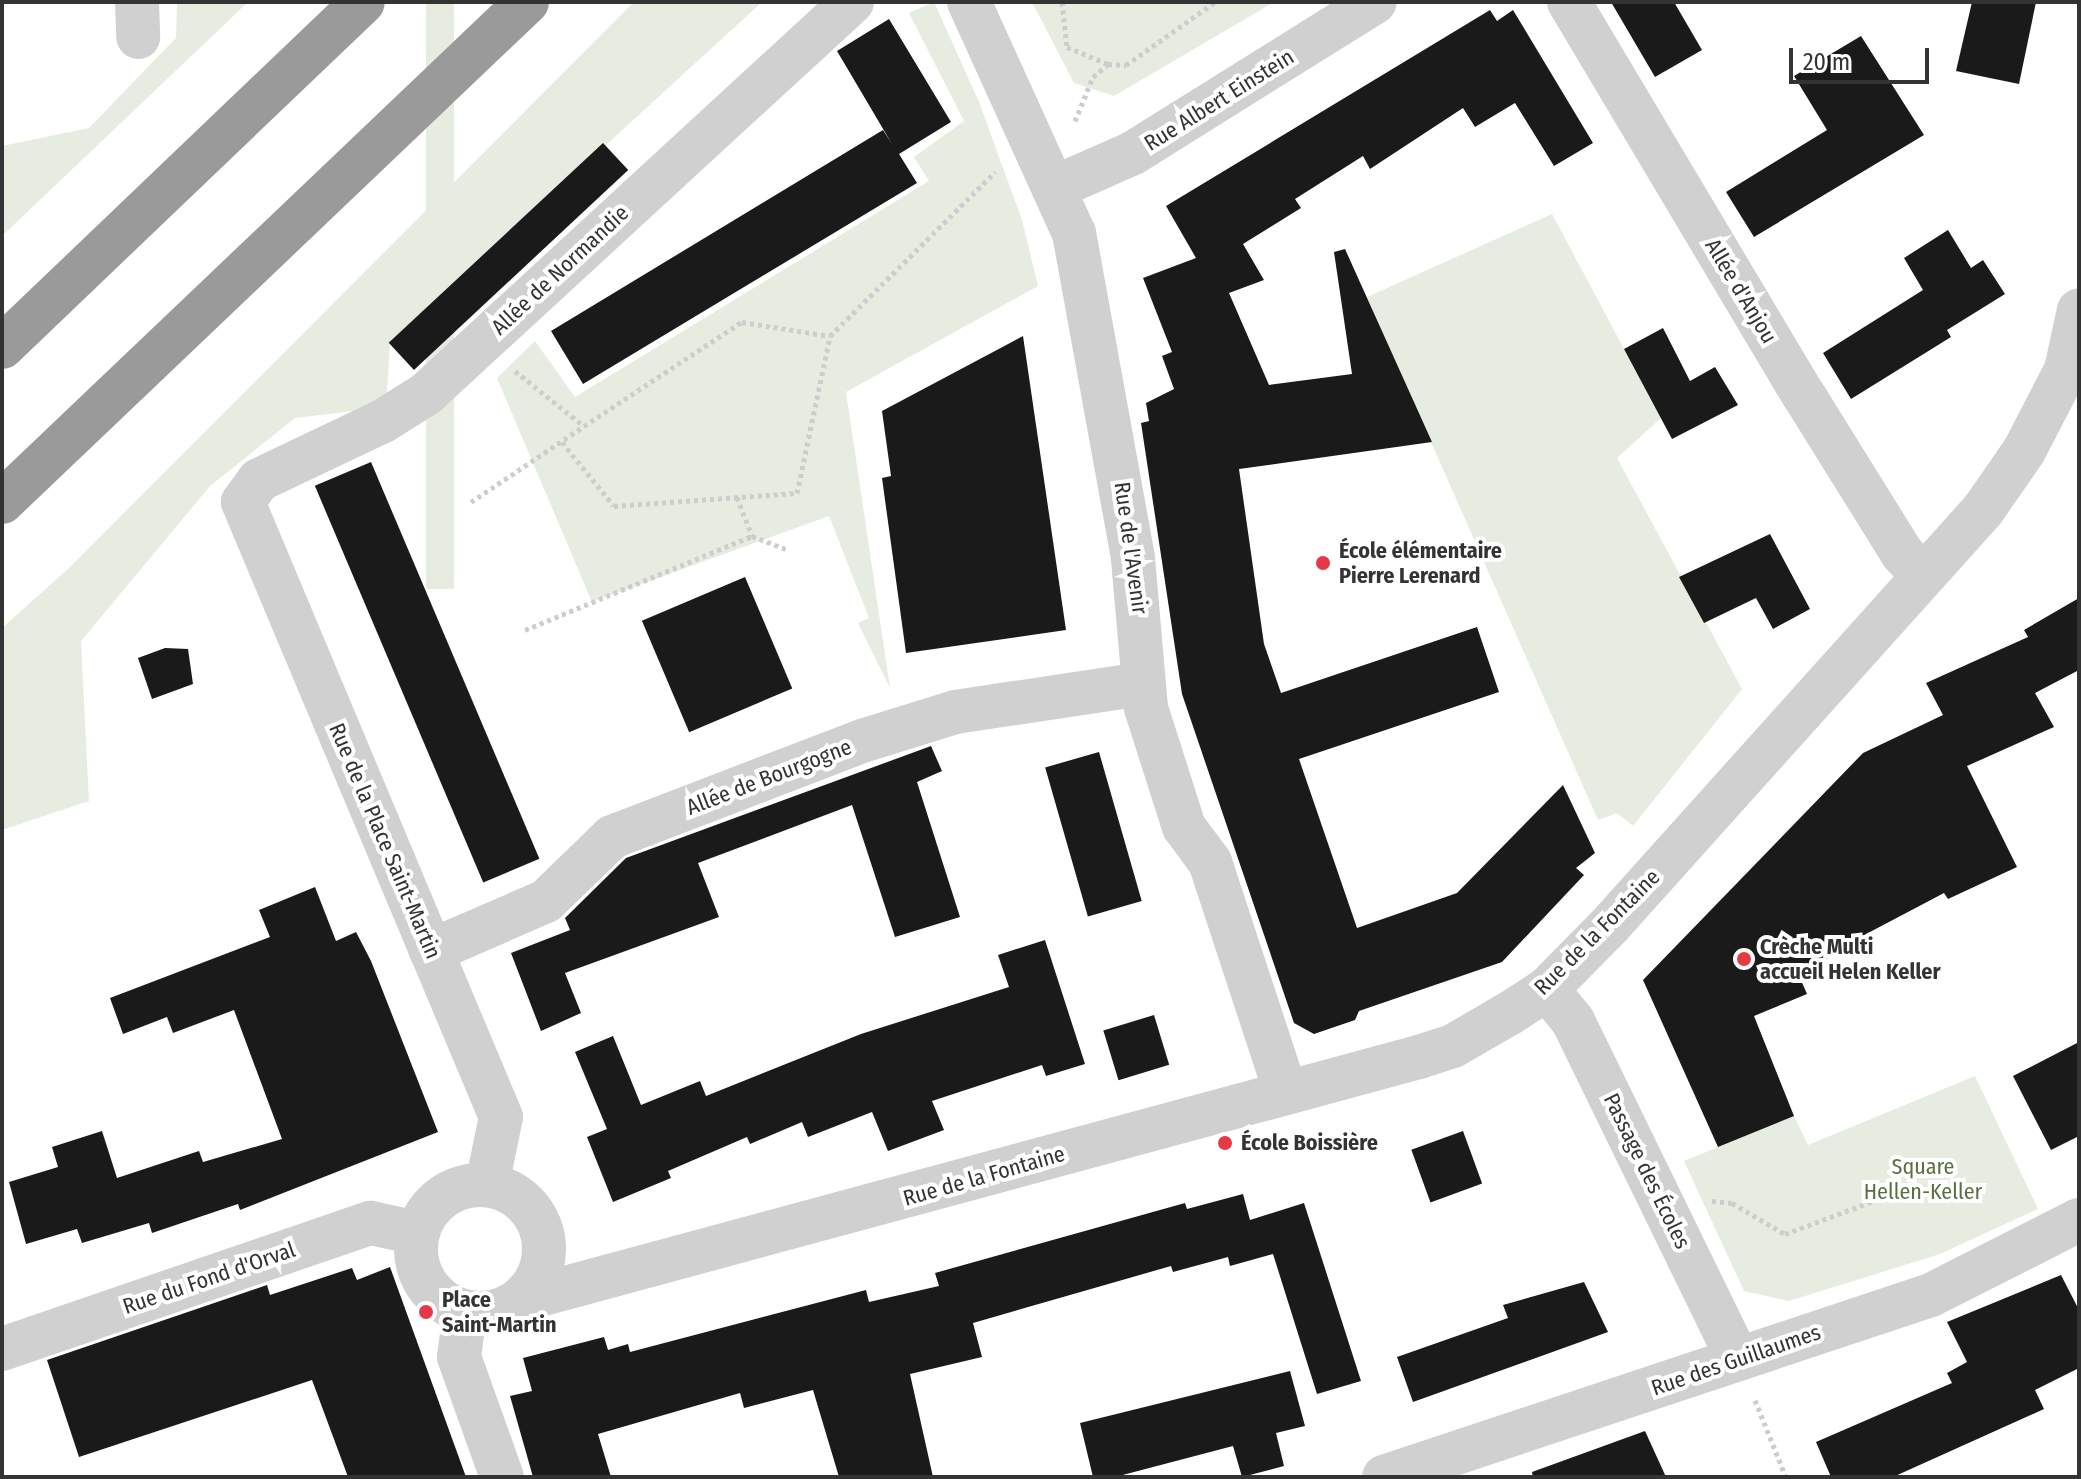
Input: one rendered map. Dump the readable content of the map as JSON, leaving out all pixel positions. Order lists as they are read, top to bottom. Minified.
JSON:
{"streets":{"street":["Rue Albert Einstein","Allée de Normandie","Allée d'Anjou","Rue de l'Avenir","Allée de Bourgogne","Rue de la Place Saint-Martin","Rue de la Fontaine","Passage des Écoles","Rue du Fond d'Orval","Rue des Guillaumes"]},"crossings":[["Rue Albert Einstein","Rue de l'Avenir"],["Allée de Normandie","Rue de la Place Saint-Martin"],["Allée d'Anjou","Rue de la Fontaine"],["Rue de l'Avenir","Allée de Bourgogne"],["Rue de l'Avenir","Rue de la Fontaine"],["Allée de Bourgogne","Rue de la Place Saint-Martin"],["Rue de la Place Saint-Martin","Rue de la Fontaine"],["Rue de la Place Saint-Martin","Rue du Fond d'Orval"],["Rue de la Fontaine","Passage des Écoles"],["Rue de la Fontaine","Rue du Fond d'Orval"],["Passage des Écoles","Rue des Guillaumes"]],"parks":["Square Hellen-Keller"],"places":["École élémentaire Pierre Lerenard","Crèche Multi accueil Helen Keller","École Boissière","Place Saint-Martin"],"scale_bar":"20 m"}
